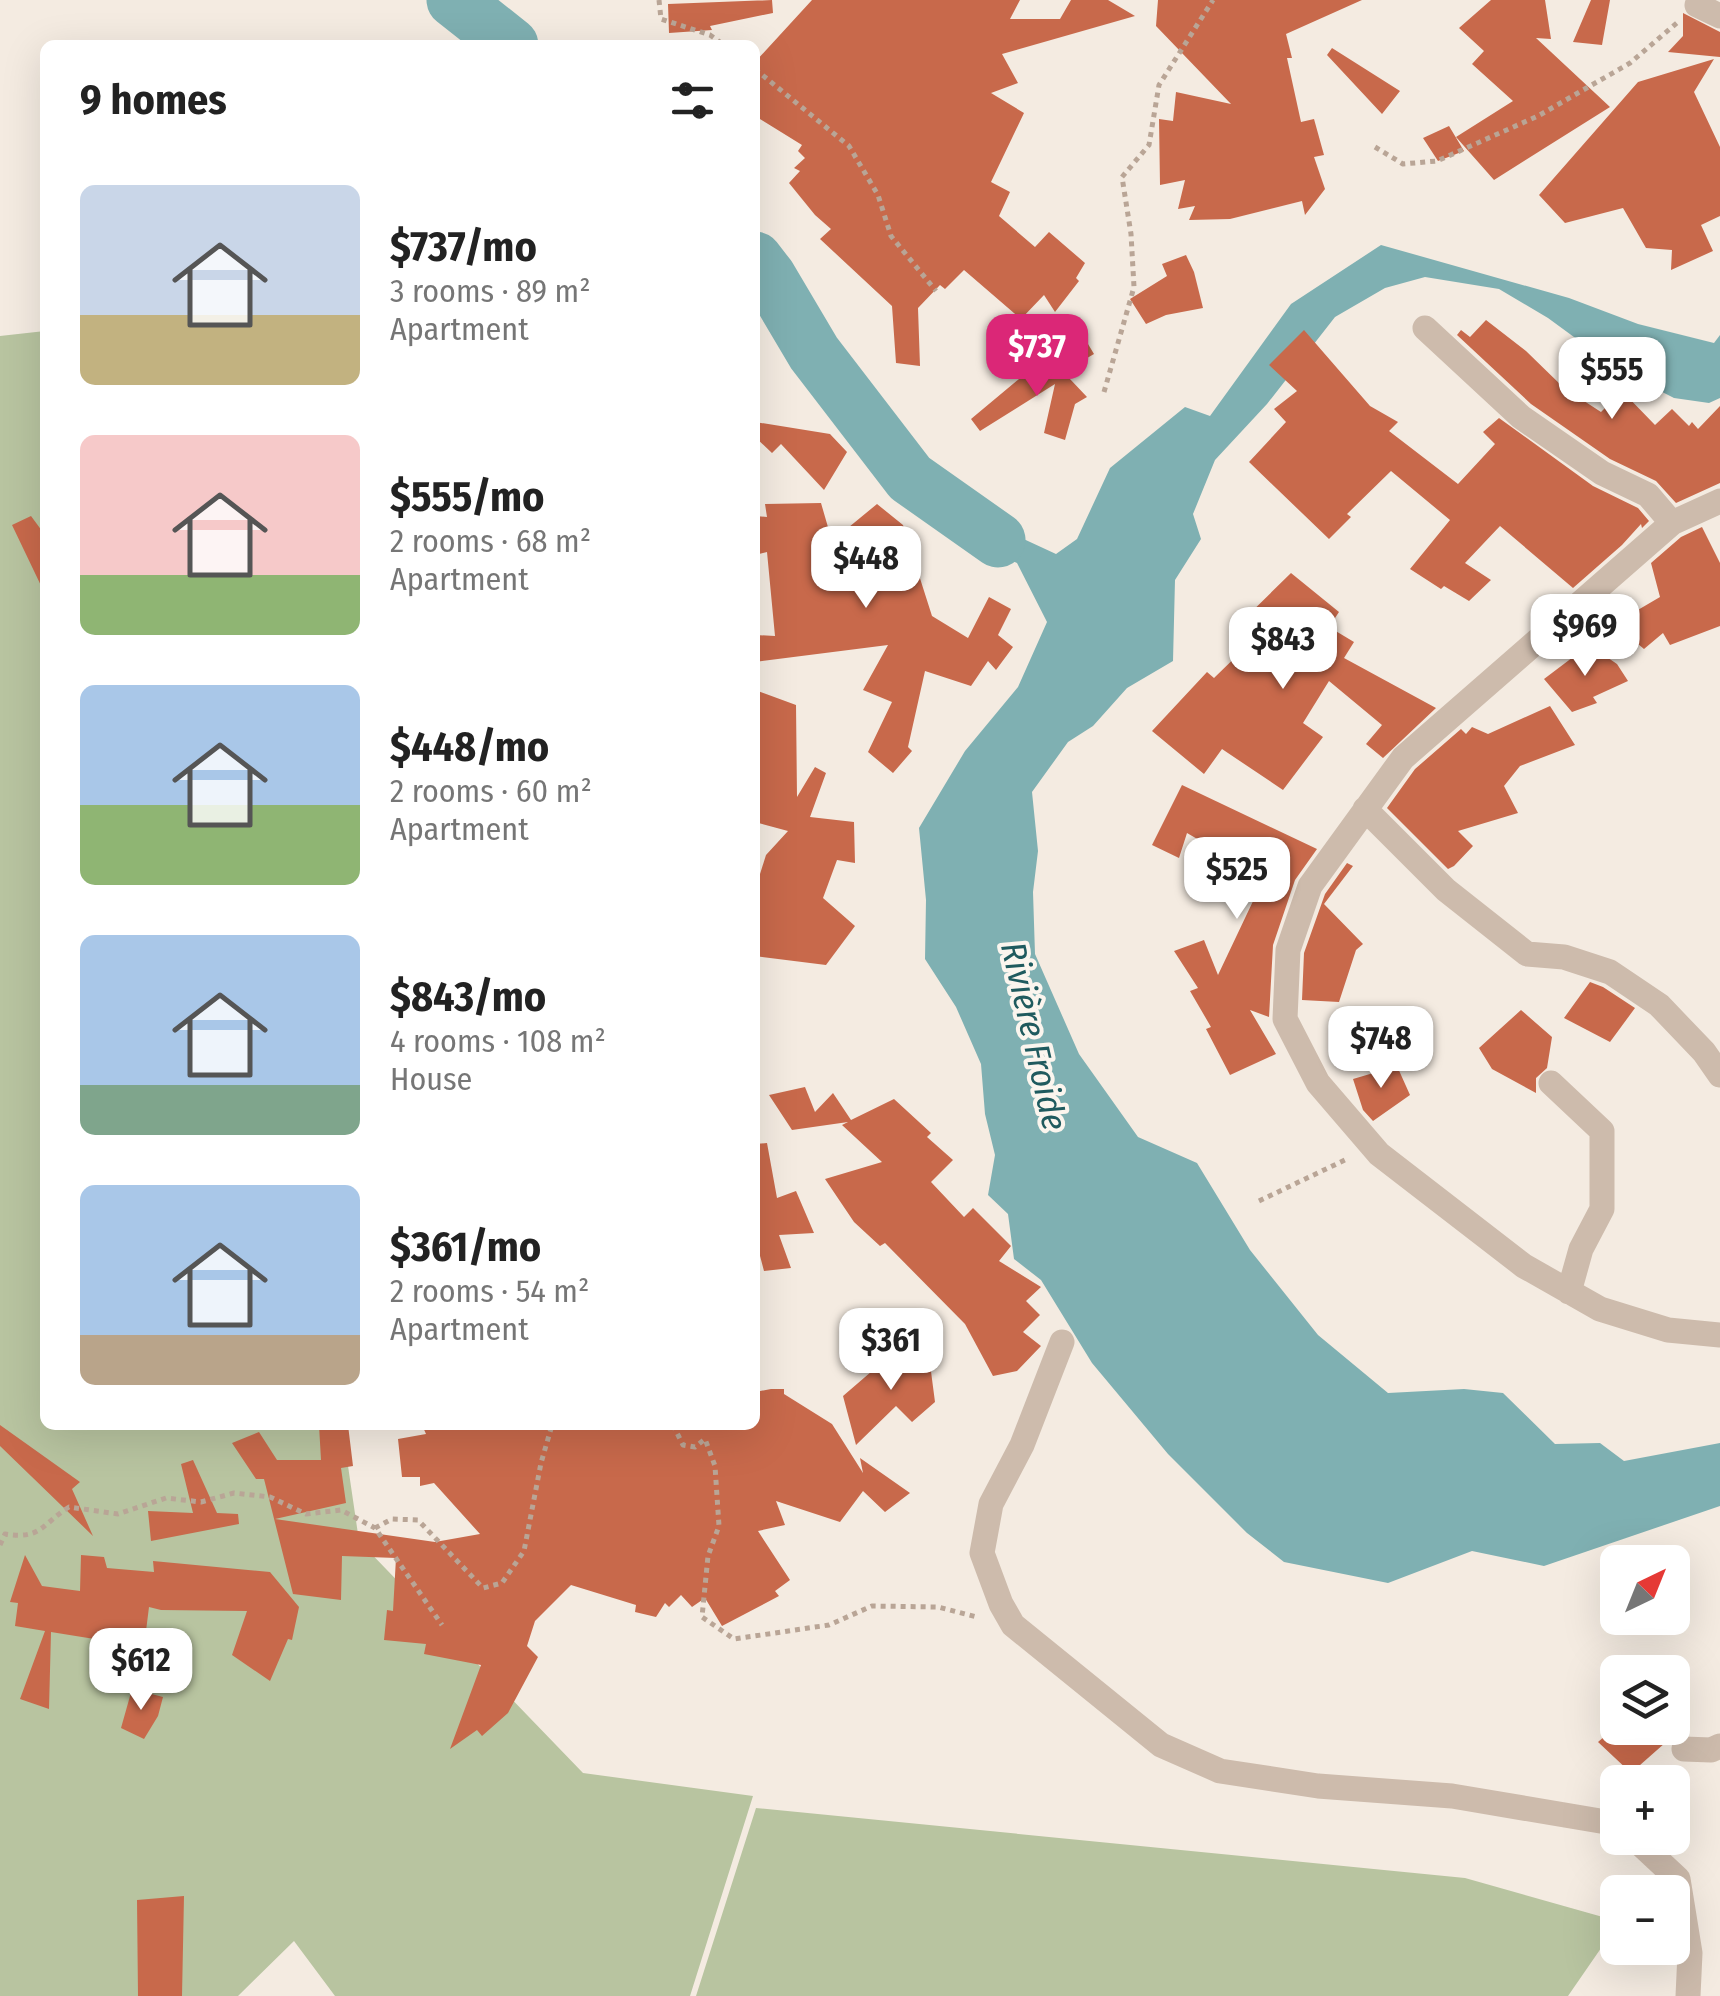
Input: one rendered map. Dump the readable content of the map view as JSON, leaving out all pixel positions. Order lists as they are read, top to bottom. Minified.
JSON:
{"water":["Rivière Froide"],"north":"top right","page":{"heading":"9 homes","list":[{"name":"$737/mo","note":"3 rooms · 89 m² · Apartment"},{"name":"$555/mo","note":"2 rooms · 68 m² · Apartment"},{"name":"$448/mo","note":"2 rooms · 60 m² · Apartment"},{"name":"$843/mo","note":"4 rooms · 108 m² · House"},{"name":"$361/mo","note":"2 rooms · 54 m² · Apartment"}],"price":["$737","$555","$448","$969","$843","$525","$748","$361","$612"],"map_buttons":["+","−"]}}
